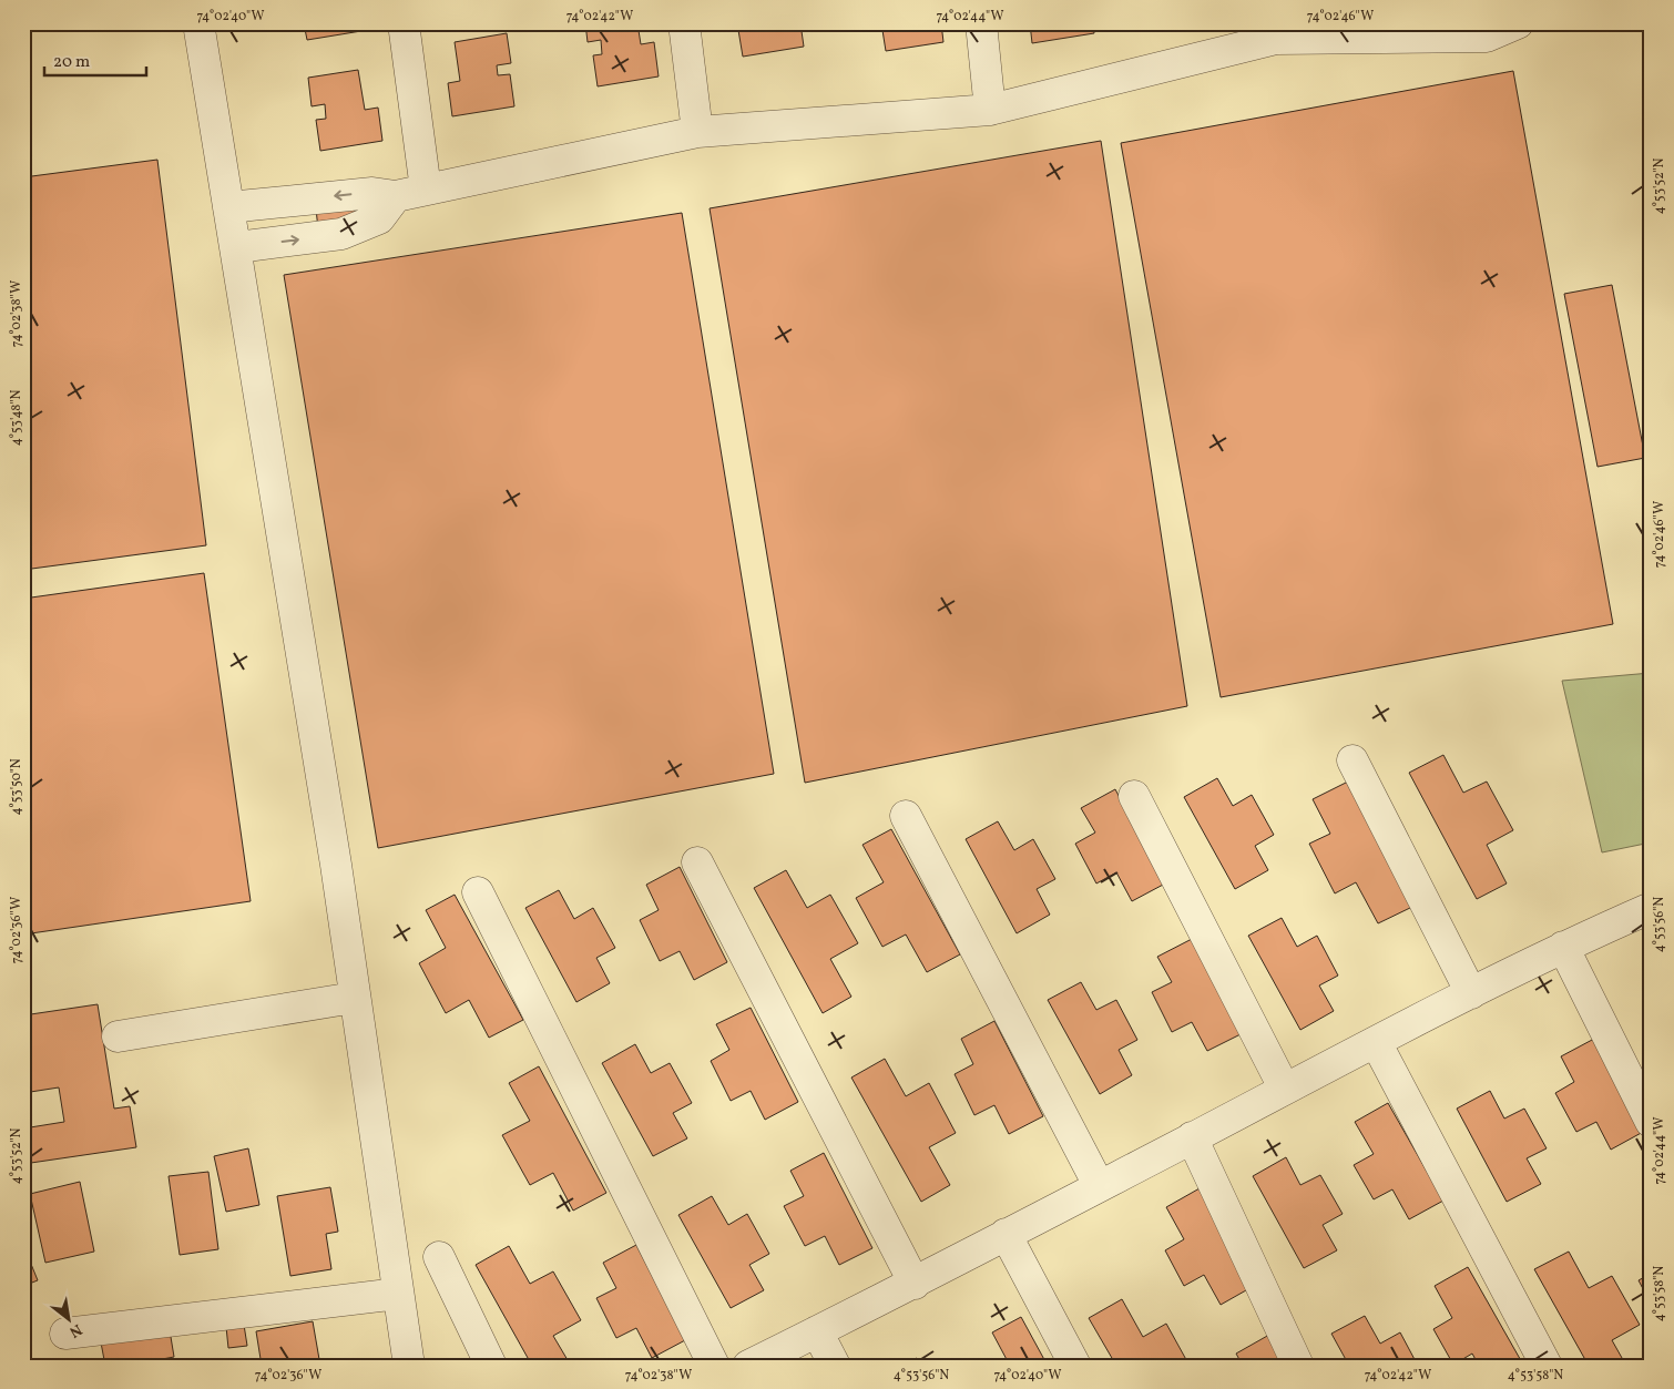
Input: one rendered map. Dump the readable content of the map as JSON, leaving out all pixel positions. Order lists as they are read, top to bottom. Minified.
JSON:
{"scale_bar":"20 m","north":"bottom right","coordinates":["74°02'40\"W","74°02'42\"W","74°02'44\"W","74°02'46\"W","4°53'52\"N","74°02'38\"W","4°53'48\"N","4°53'50\"N","4°53'56\"N","74°02'36\"W","4°53'58\"N"]}
